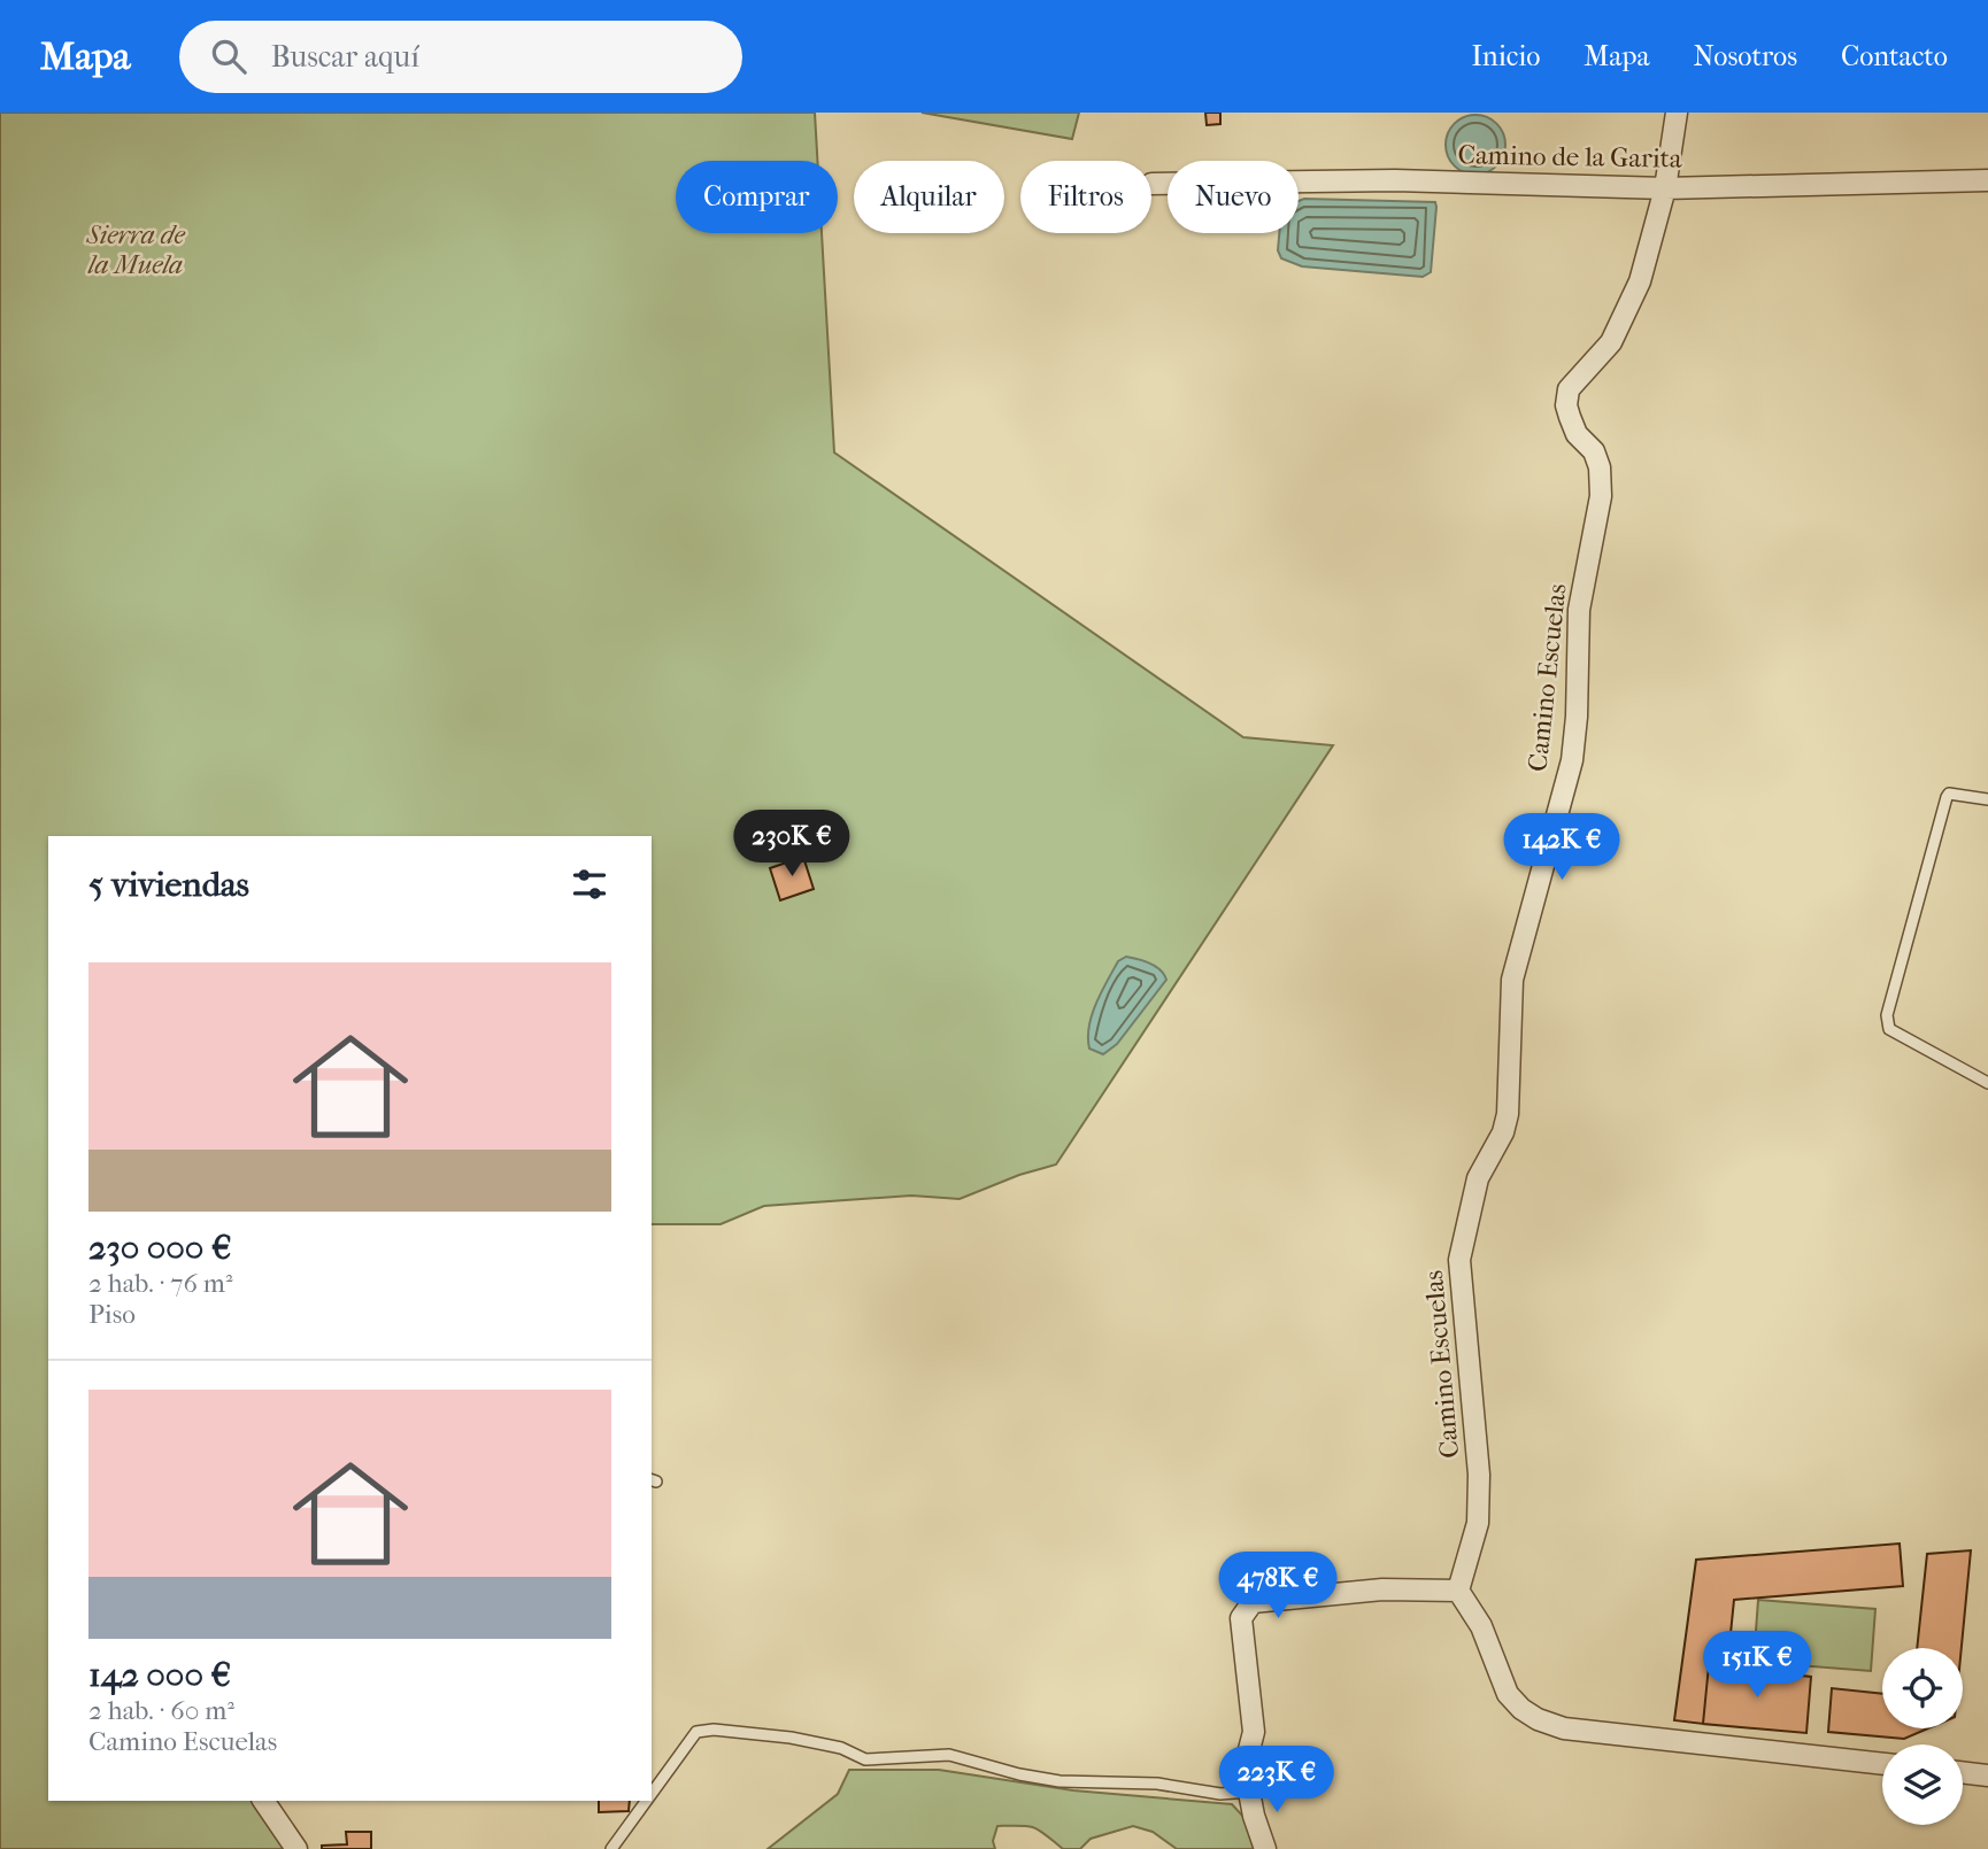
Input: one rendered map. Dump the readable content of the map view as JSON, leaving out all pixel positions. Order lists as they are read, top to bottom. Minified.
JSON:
{"streets":{"street":["Camino de la Garita","Camino Escuelas"]},"crossings":[["Camino de la Garita","Camino Escuelas"]],"parks":["Sierra de la Muela"],"page":{"header":"Mapa","search":"Buscar aquí","nav":["Inicio","Mapa","Nosotros","Contacto"],"chip":["Comprar","Alquilar","Filtros","Nuevo"],"price":["230K €","142K €","478K €","151K €","223K €"],"heading":"5 viviendas","list":[{"name":"230 000 €","note":"2 hab. · 76 m² · Piso"},{"name":"142 000 €","note":"2 hab. · 60 m² · Camino Escuelas"}]}}
